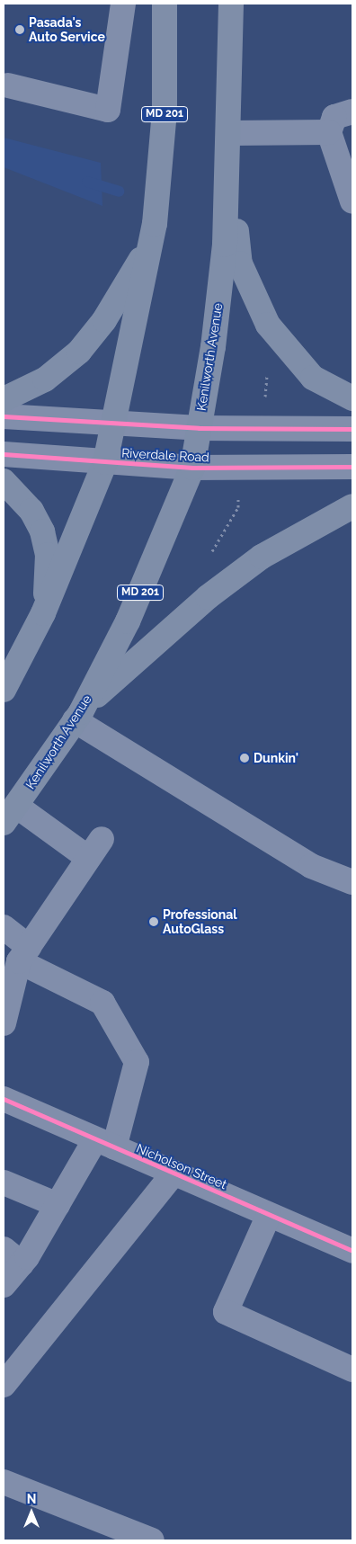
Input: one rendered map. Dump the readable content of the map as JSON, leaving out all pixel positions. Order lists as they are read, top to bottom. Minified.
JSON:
{"streets":{"main road":["MD 201","Kenilworth Avenue"],"street":["Riverdale Road","Nicholson Street"]},"crossings":[["MD 201","Riverdale Road"],["Kenilworth Avenue","Riverdale Road"]],"places":["Pasada's Auto Service","Dunkin'","Professional AutoGlass"],"north":"top"}
